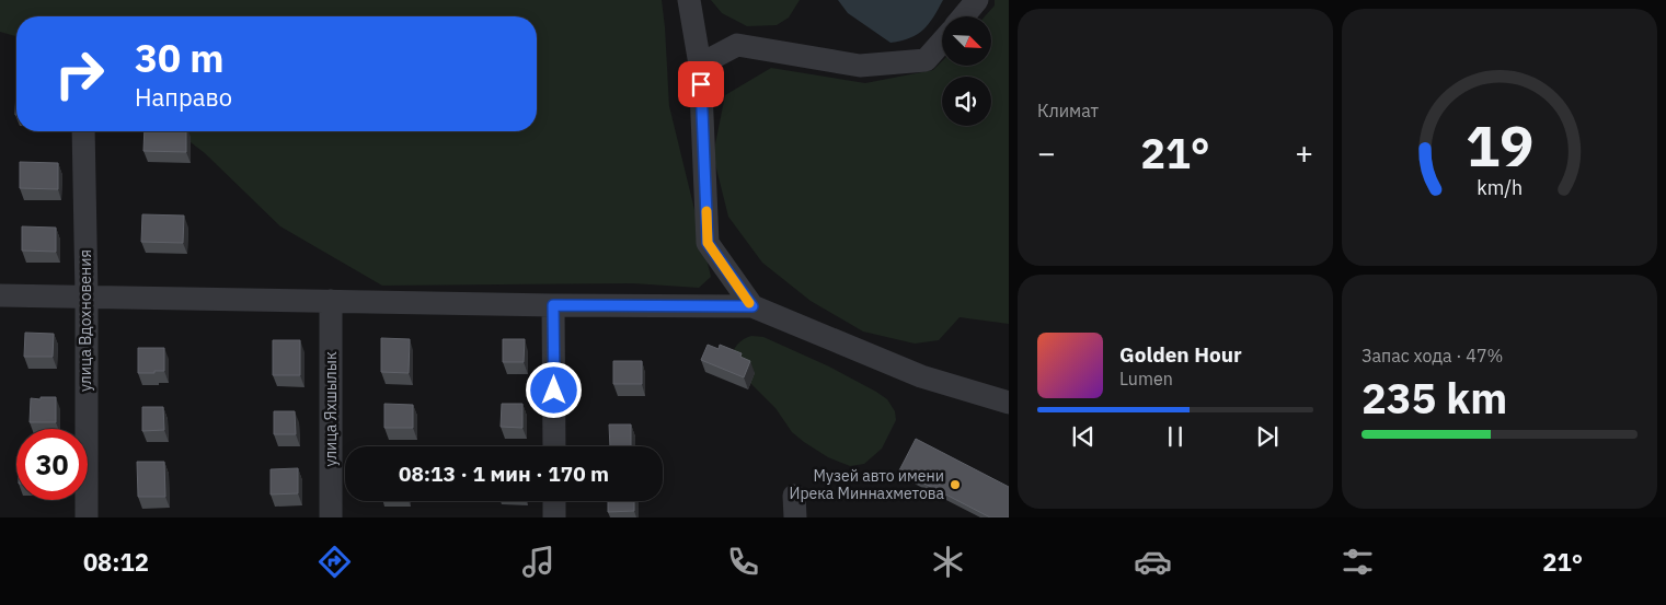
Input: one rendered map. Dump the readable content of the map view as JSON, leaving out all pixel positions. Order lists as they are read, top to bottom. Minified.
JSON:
{"streets":{"street":["улица Вдохновения","улица Яхшылык"]},"places":["Музей авто имени Ирека Миннахметова"],"north":"bottom right","page":{"tile":["Климат",["Запас хода · 47%","235 km"]],"turn":["30 m","Направо"],"heat":["−","21°","+"],"song":["Golden Hour","Lumen"],"limit":"30","trip":"08:13 · 1 мин · 170 m","tabs":["08:12","21°"],"gauge":["19","km/h"]}}
